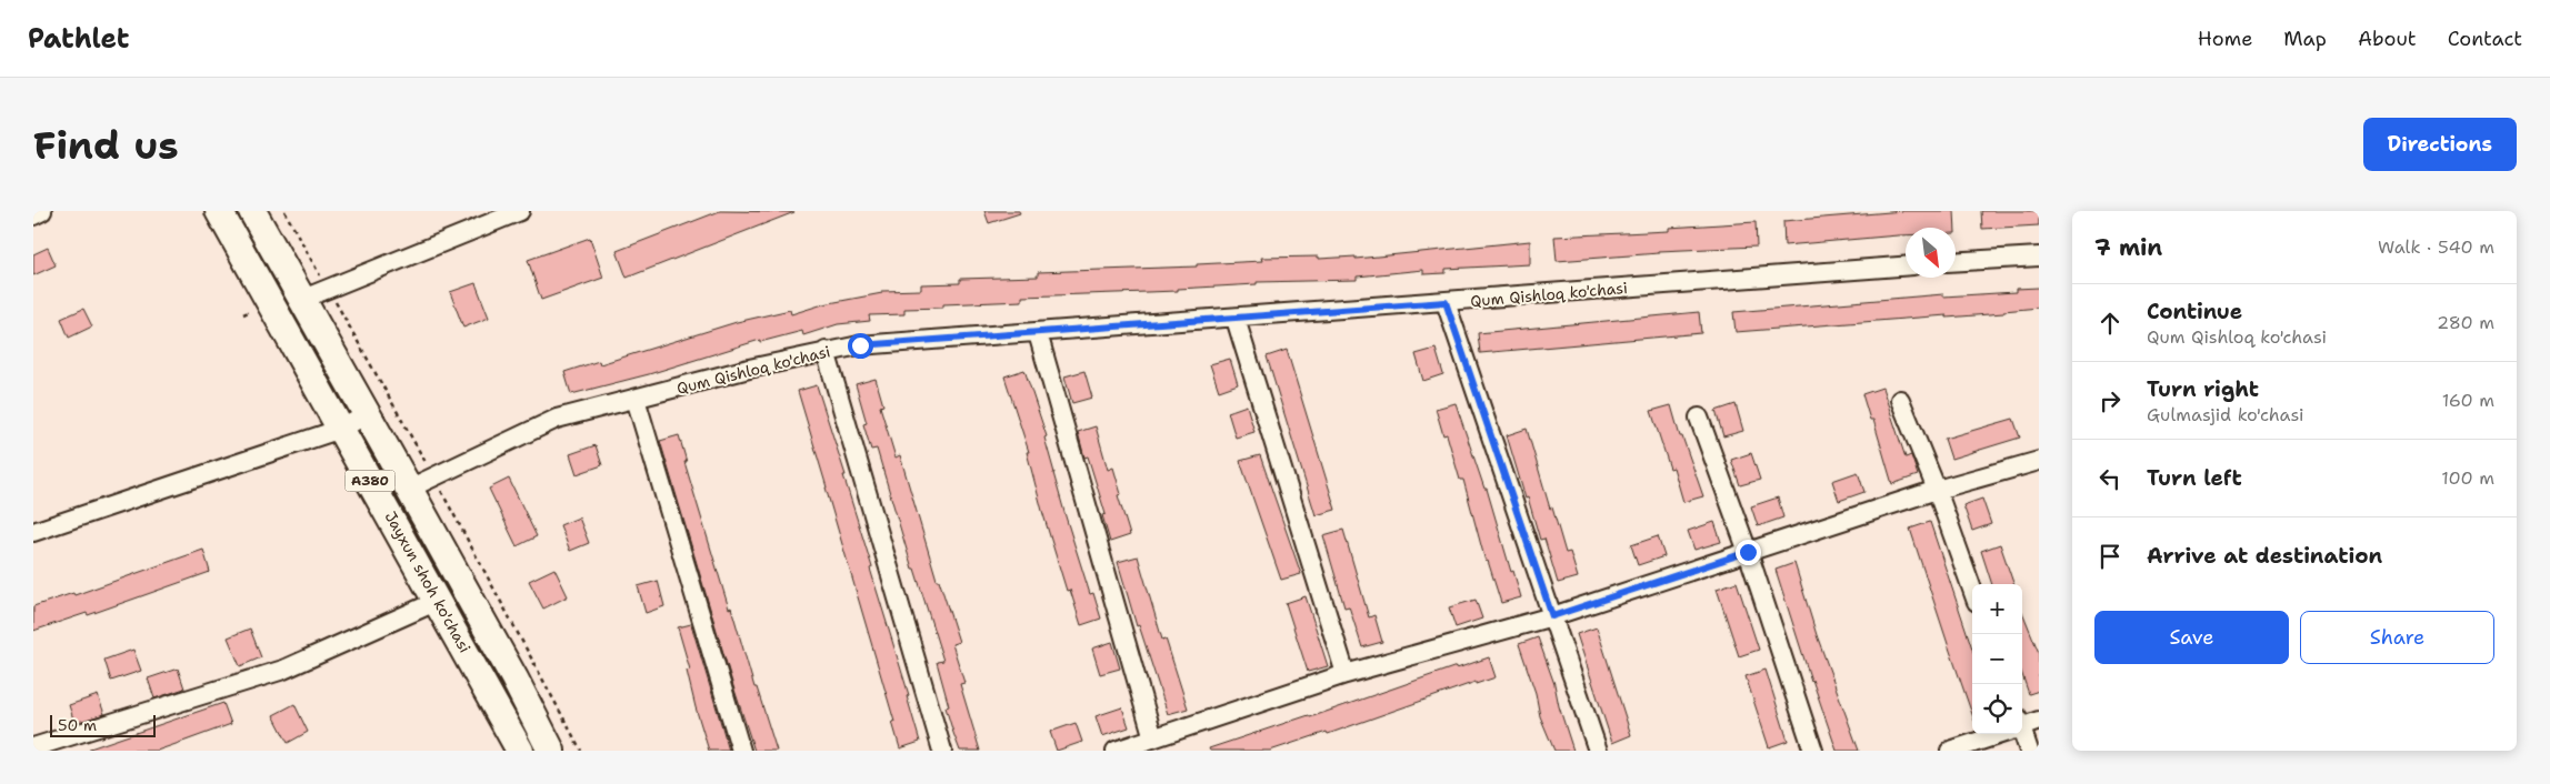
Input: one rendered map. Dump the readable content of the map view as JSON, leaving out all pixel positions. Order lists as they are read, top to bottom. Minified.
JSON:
{"streets":{"highway":["A380","Jayxun shoh ko'chasi"],"street":["Qum Qishloq ko'chasi"]},"crossings":[["Qum Qishloq ko'chasi","Jayxun shoh ko'chasi"]],"scale_bar":"50 m","north":"bottom right","page":{"header":"Pathlet","nav":["Home","Map","About","Contact"],"buttons":["Directions",["Save","Share"]],"title":"Find us","heading":["7 min","Walk · 540 m"],"list":[["Continue","Qum Qishloq ko'chasi","280 m"],["Turn right","Gulmasjid ko'chasi","160 m"],["Turn left","100 m"],"Arrive at destination"],"map_buttons":["+","−"],"scale":"50 m"}}
